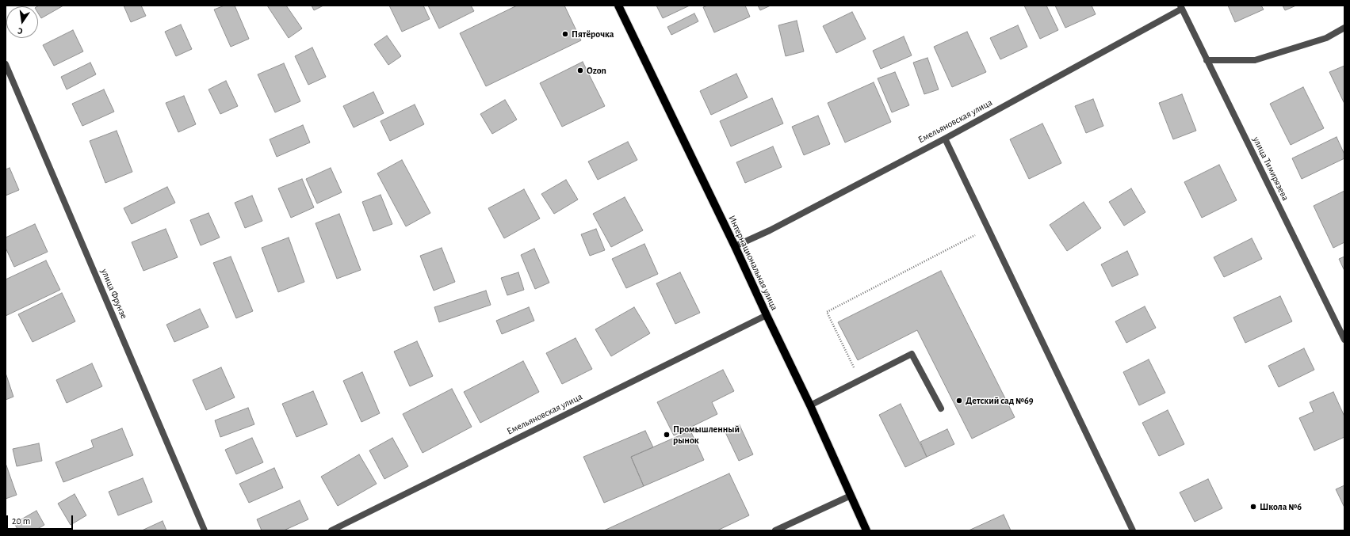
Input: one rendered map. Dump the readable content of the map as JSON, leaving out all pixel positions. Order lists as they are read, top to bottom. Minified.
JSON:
{"streets":{"main road":["Интернациональная улица"],"street":["Емельяновская улица","улица Тимирязева","улица Фрунзе"]},"crossings":[["Емельяновская улица","улица Тимирязева"],["Емельяновская улица","Интернациональная улица"]],"places":["Пятёрочка","Ozon","Детский сад №69","Промышленный рынок","Школа №6"],"scale_bar":"20 m","north":"bottom"}
